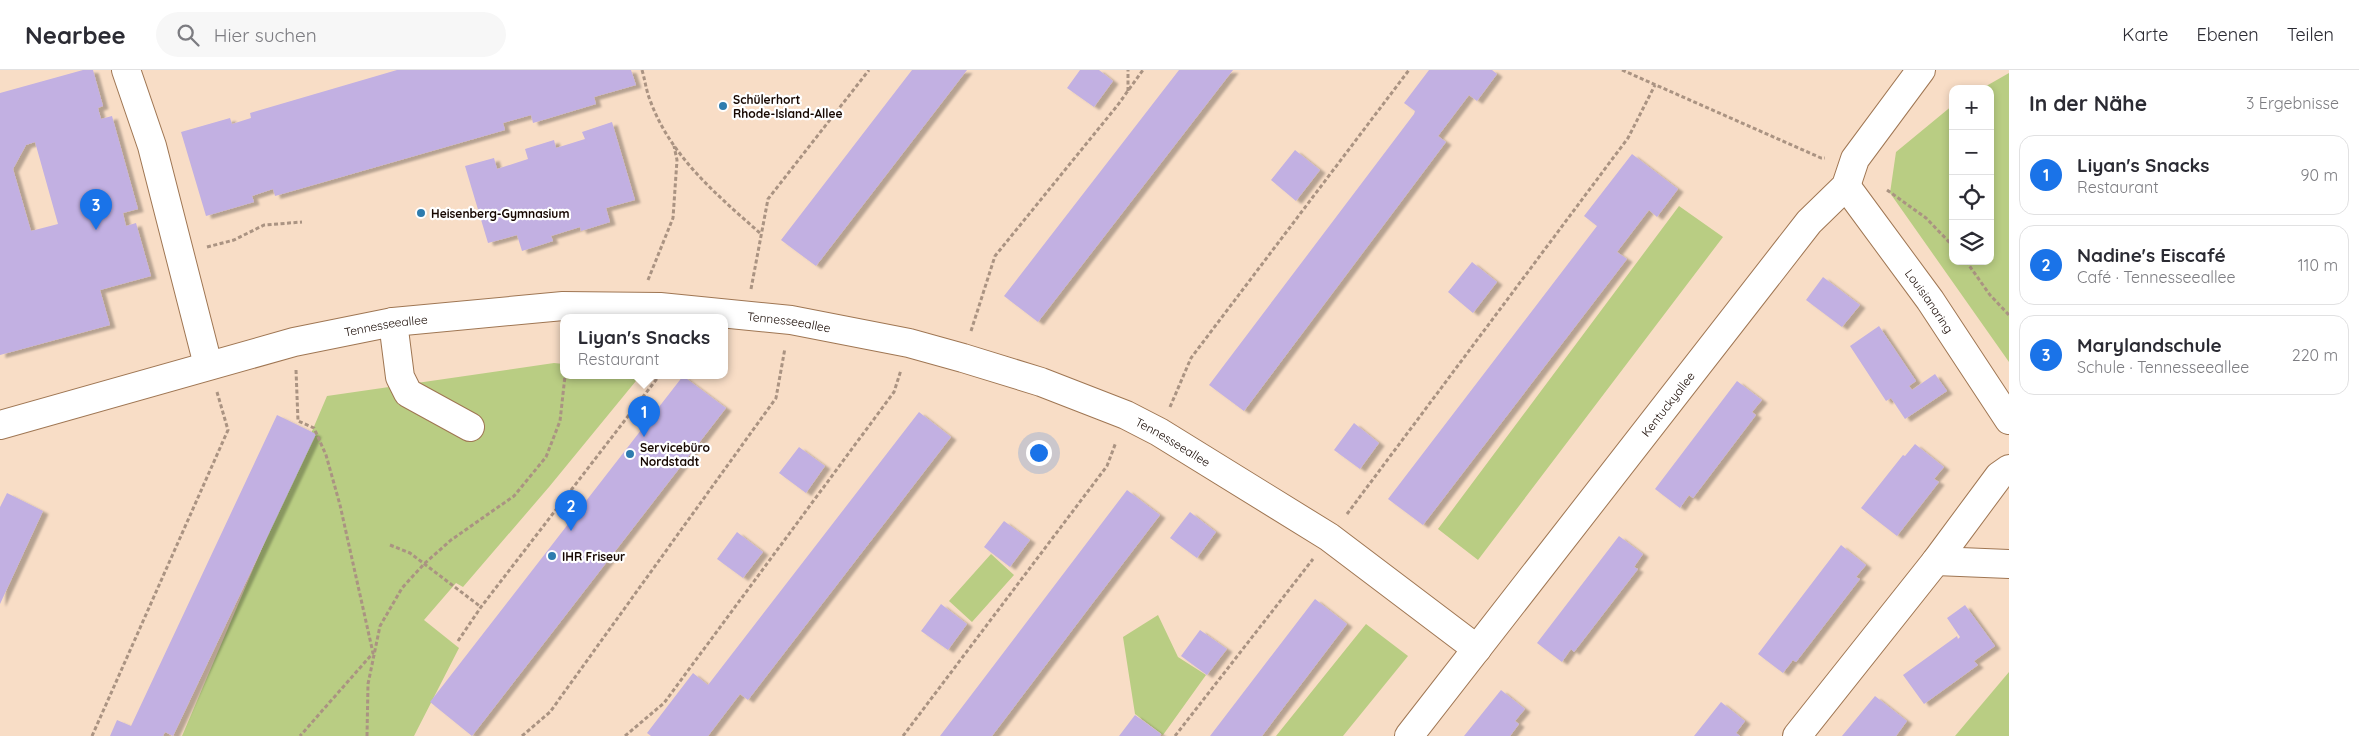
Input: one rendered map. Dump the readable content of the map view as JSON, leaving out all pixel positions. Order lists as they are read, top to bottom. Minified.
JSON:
{"streets":{"street":["Louisianaring","Tennesseeallee","Kentuckyallee"]},"crossings":[["Louisianaring","Kentuckyallee"],["Tennesseeallee","Kentuckyallee"]],"places":["Schülerhort Rhode-Island-Allee","Heisenberg-Gymnasium","Servicebüro Nordstadt","IHR Friseur"],"page":{"header":"Nearbee","search":"Hier suchen","nav":["Karte","Ebenen","Teilen"],"heading":["In der Nähe","3 Ergebnisse"],"map_buttons":["+","−"],"list":[{"mark":"1","name":"Liyan's Snacks","note":"Restaurant","value":"90 m"},{"mark":"2","name":"Nadine's Eiscafé","note":"Café · Tennesseeallee","value":"110 m"},{"mark":"3","name":"Marylandschule","note":"Schule · Tennesseeallee","value":"220 m"}],"pins":["3","1","2"],"popup":["Liyan's Snacks","Restaurant"]}}
